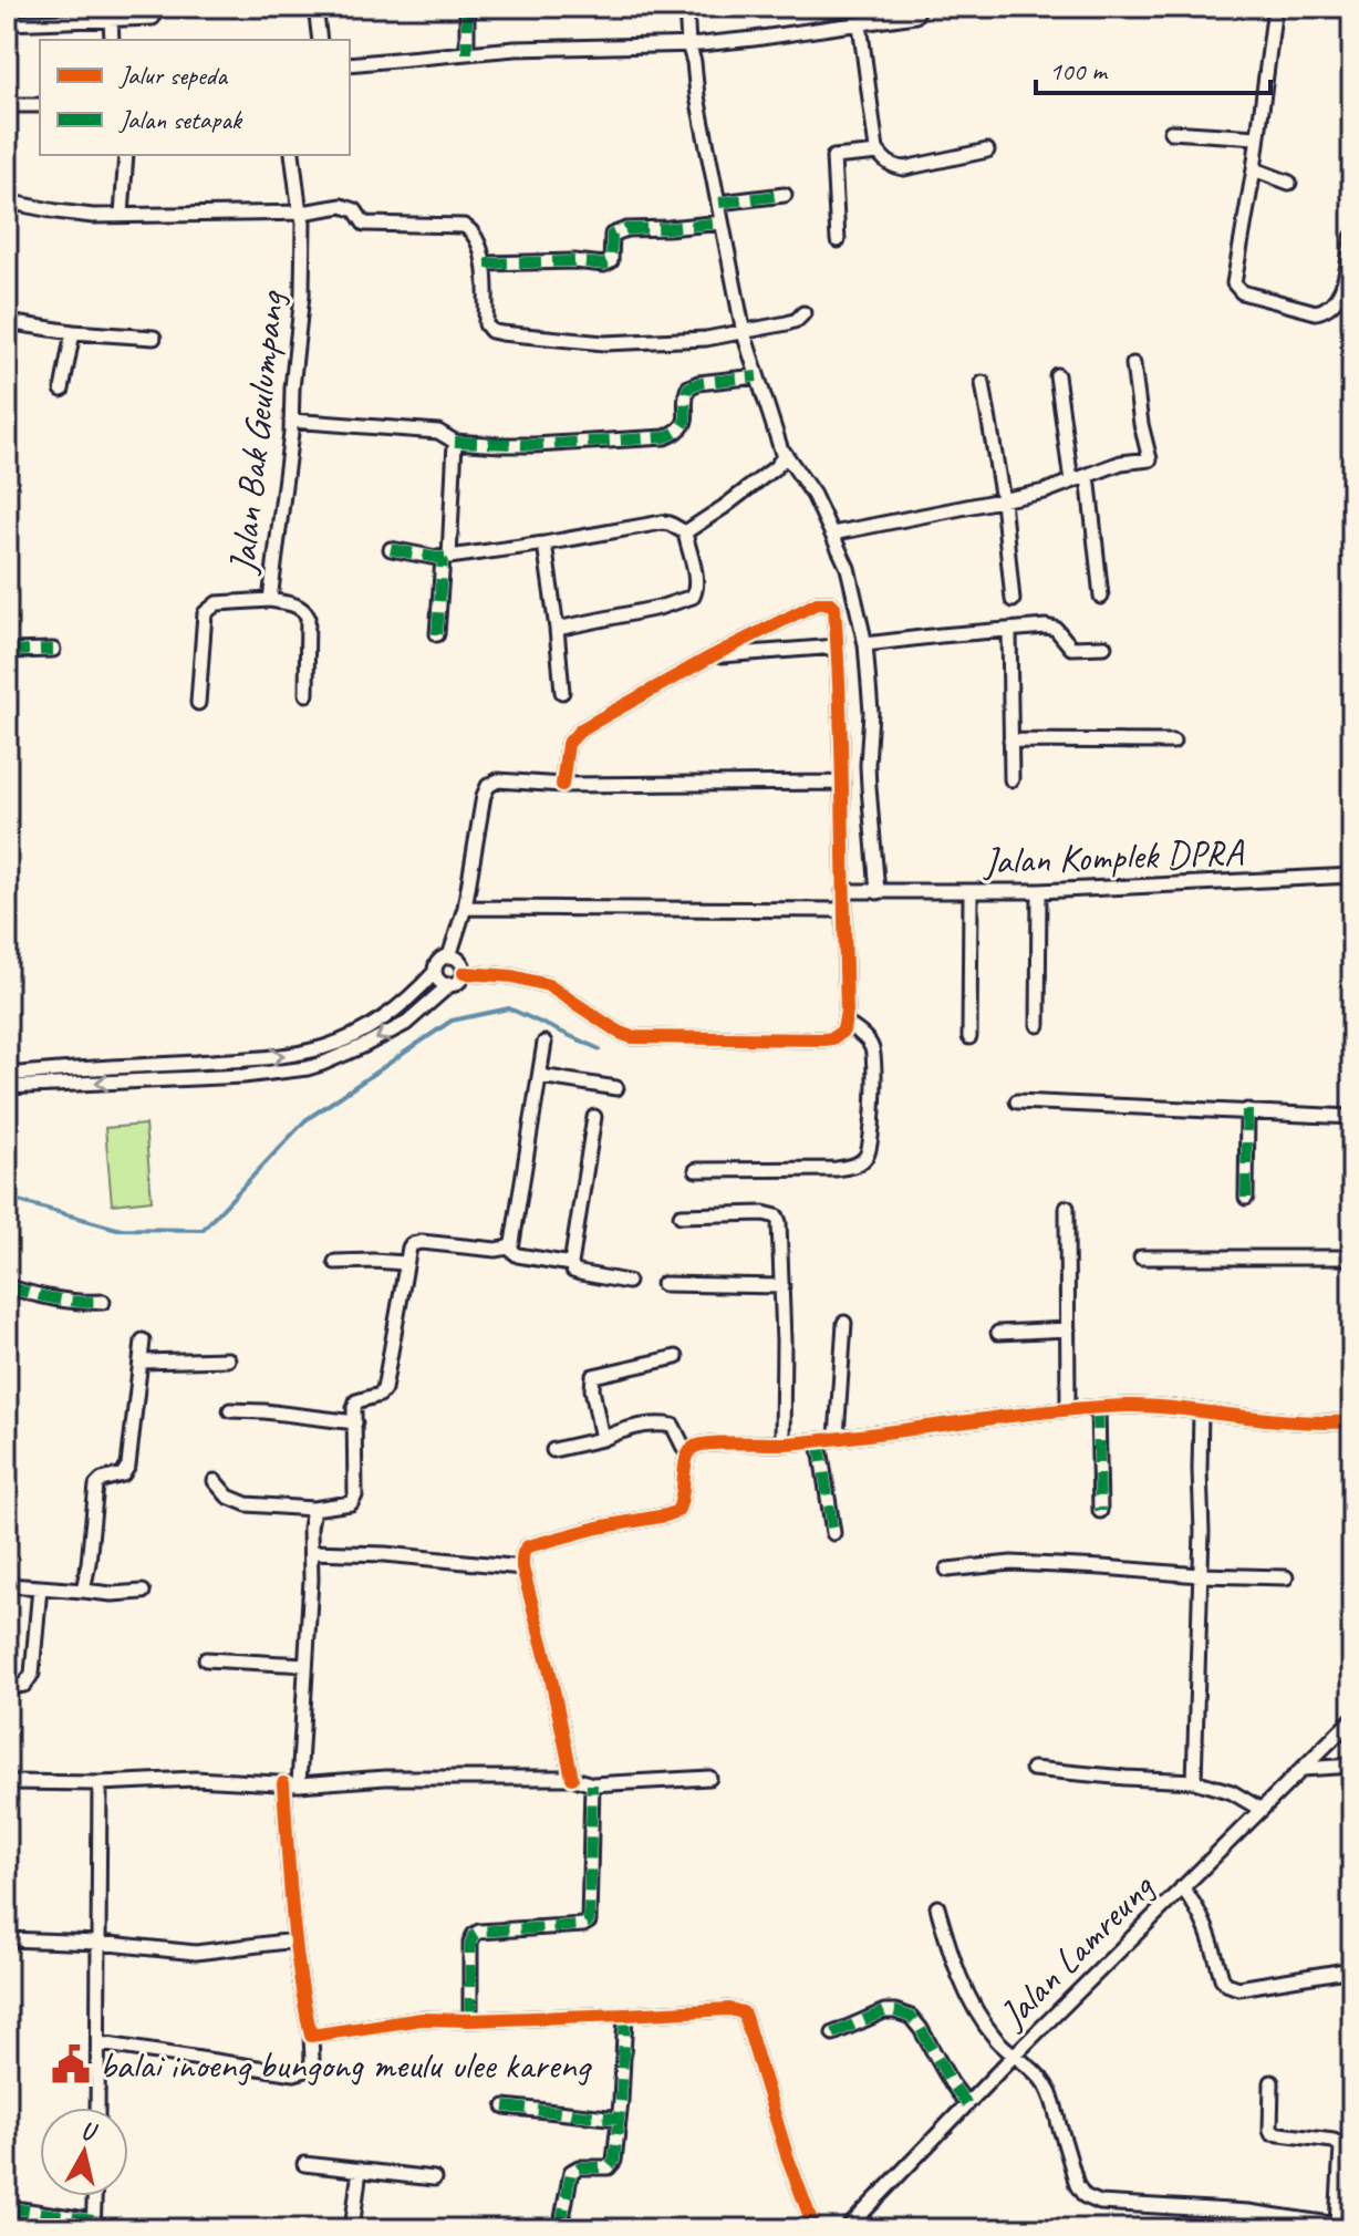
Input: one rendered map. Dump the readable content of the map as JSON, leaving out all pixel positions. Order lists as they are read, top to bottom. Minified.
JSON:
{"streets":{"street":["Jalan Bak Geulumpang","Jalan Komplek DPRA","Jalan Lamreung"]},"places":{"public building":["balai inoeng bungong meulu ulee kareng"]},"legend":["Jalur sepeda","Jalan setapak"],"scale_bar":"100 m","north":"top"}
